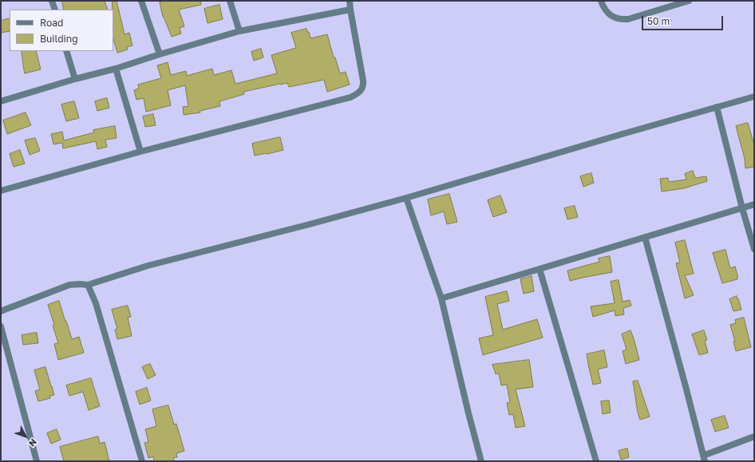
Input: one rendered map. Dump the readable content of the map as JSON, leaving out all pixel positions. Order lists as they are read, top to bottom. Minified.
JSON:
{"legend":["Road","Building"],"scale_bar":"50 m","north":"bottom right"}
